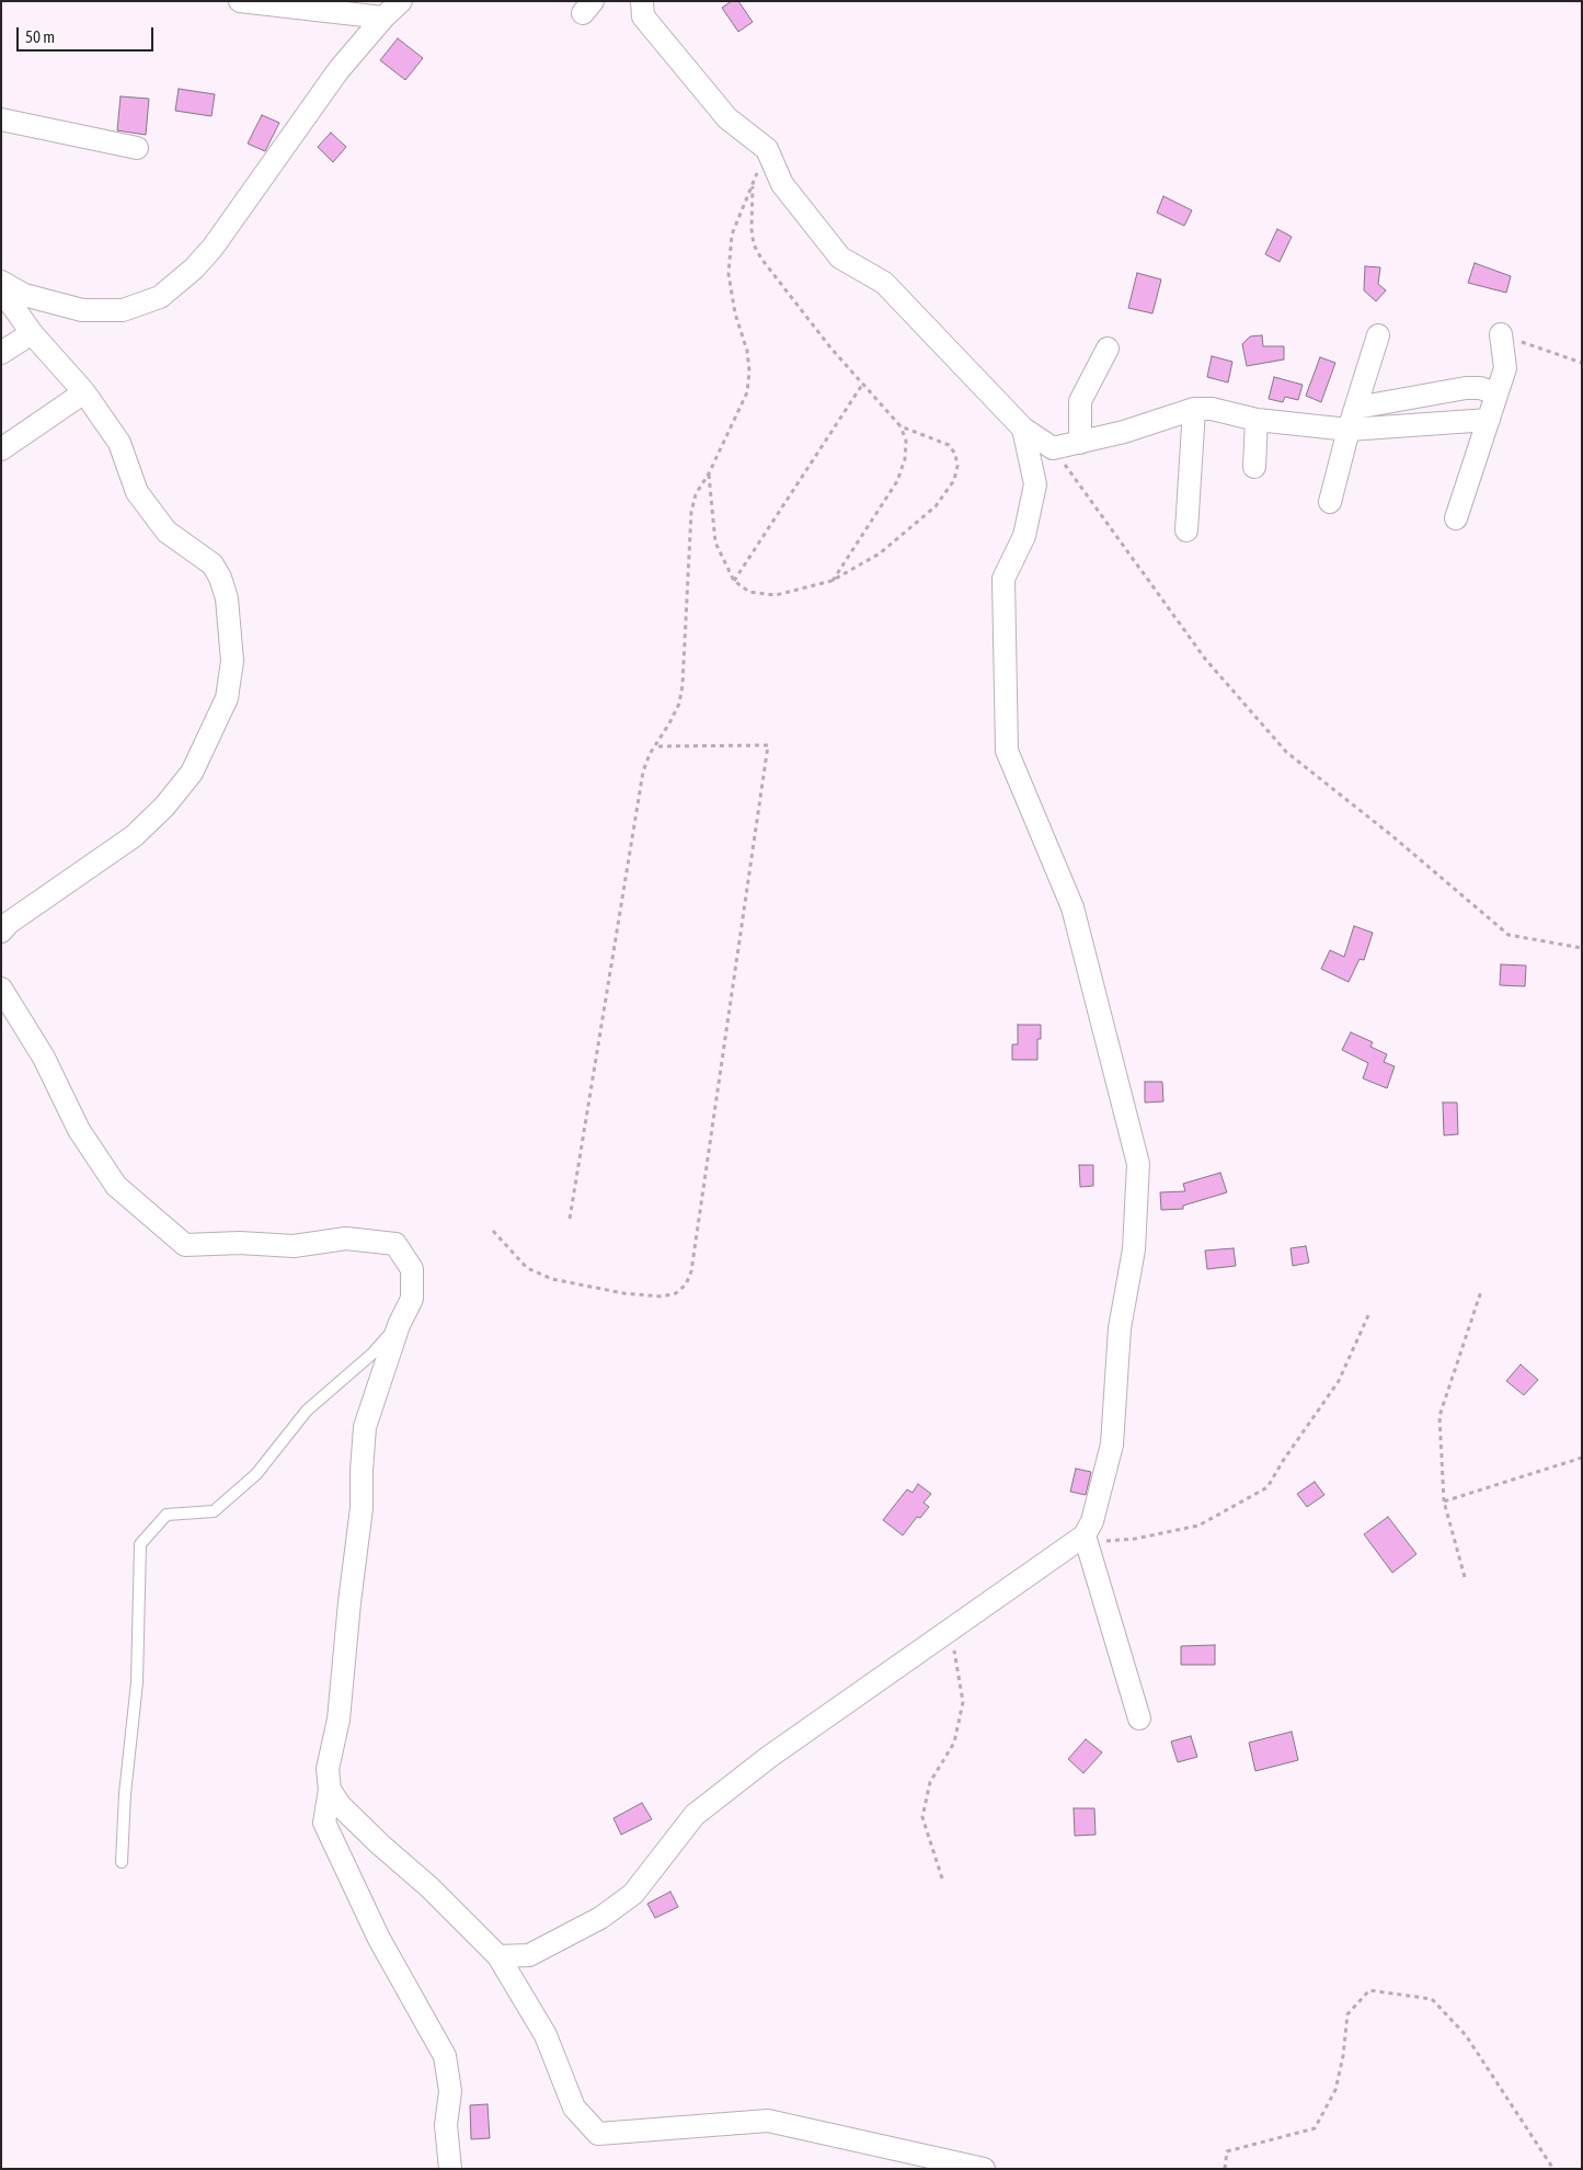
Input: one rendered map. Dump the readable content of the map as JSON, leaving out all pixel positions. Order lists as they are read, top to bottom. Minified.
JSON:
{"scale_bar":"50 m"}
